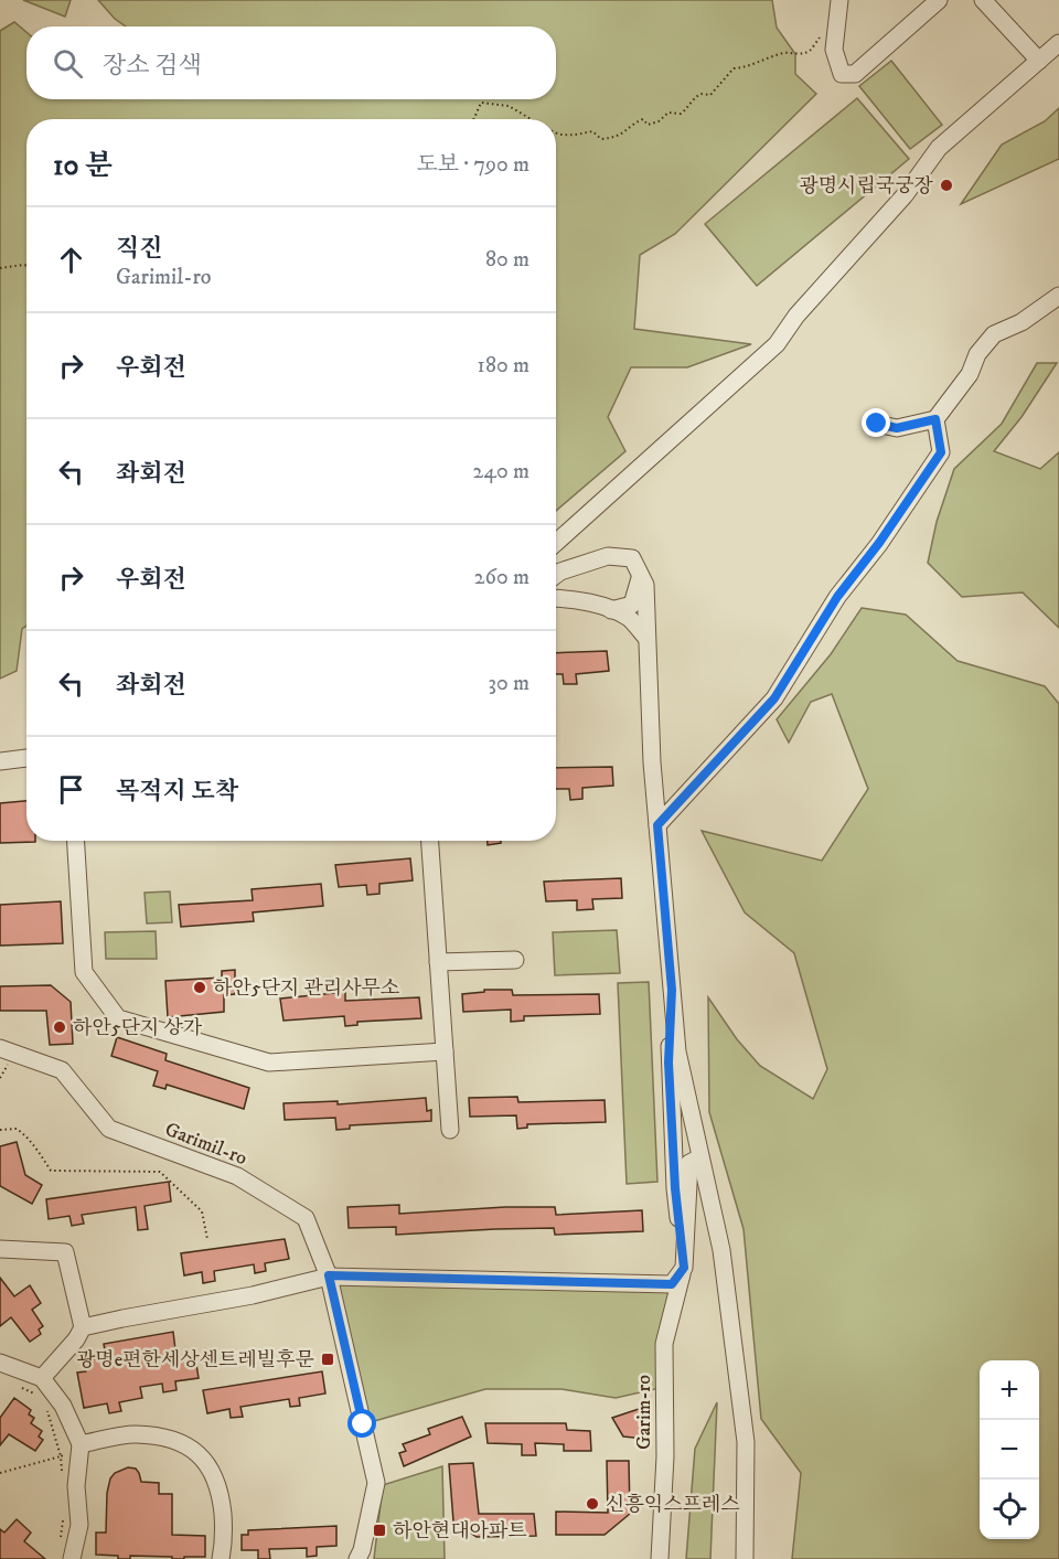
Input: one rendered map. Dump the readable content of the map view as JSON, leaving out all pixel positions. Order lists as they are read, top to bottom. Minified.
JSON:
{"streets":{"street":["Garimil-ro","Garim-ro"]},"places":{"other":["광명시립국궁장","하안5단지 관리사무소","하안5단지 상가","신흥익스프레스"],"transit":["광명e편한세상센트레빌후문","하안현대아파트"]},"page":{"search":"장소 검색","heading":["10 분","도보 · 790 m"],"list":[["직진","Garimil-ro","80 m"],["우회전","180 m"],["좌회전","240 m"],["우회전","260 m"],["좌회전","30 m"],"목적지 도착"],"map_buttons":["+","−"]}}
